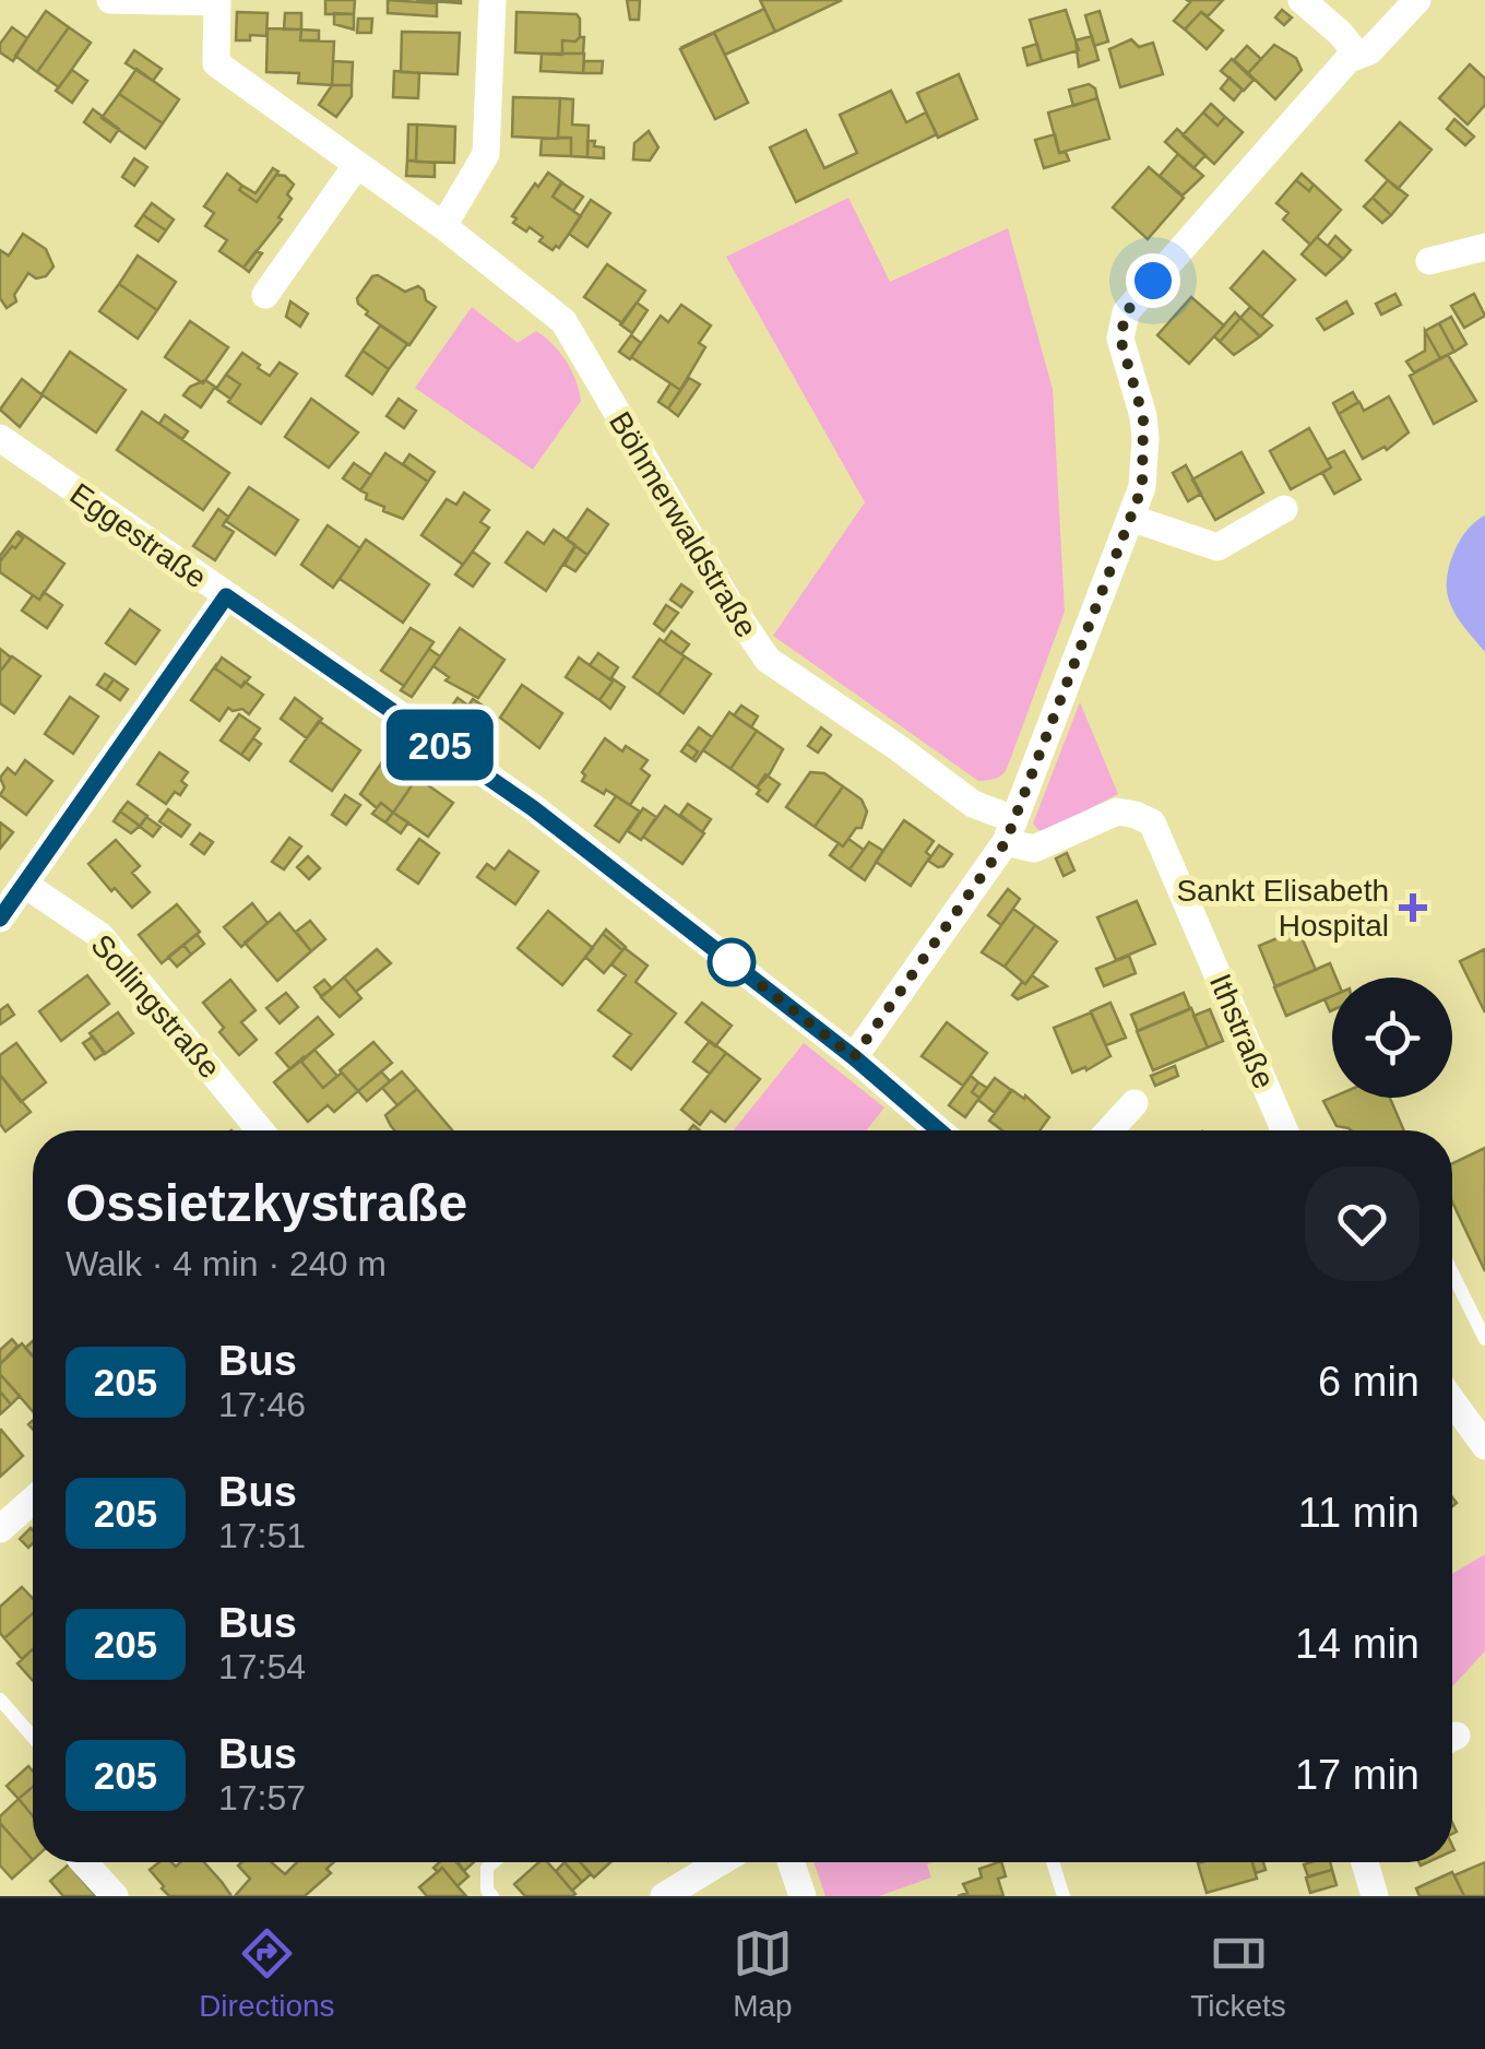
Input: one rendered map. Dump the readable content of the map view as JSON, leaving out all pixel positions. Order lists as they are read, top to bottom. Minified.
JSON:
{"streets":{"street":["Böhmerwaldstraße","Eggestraße","Sollingstraße","Ithstraße"]},"crossings":[["Böhmerwaldstraße","Ithstraße"]],"places":{"health":["Sankt Elisabeth Hospital"]},"lines":["bus line 205"],"page":{"on_map":"205","heading":["Ossietzkystraße","Walk · 4 min · 240 m"],"list":[{"mark":"205","name":"Bus","note":"17:46","value":"6 min"},{"mark":"205","name":"Bus","note":"17:51","value":"11 min"},{"mark":"205","name":"Bus","note":"17:54","value":"14 min"},{"mark":"205","name":"Bus","note":"17:57","value":"17 min"}],"tabs":["Directions","Map","Tickets"]}}
